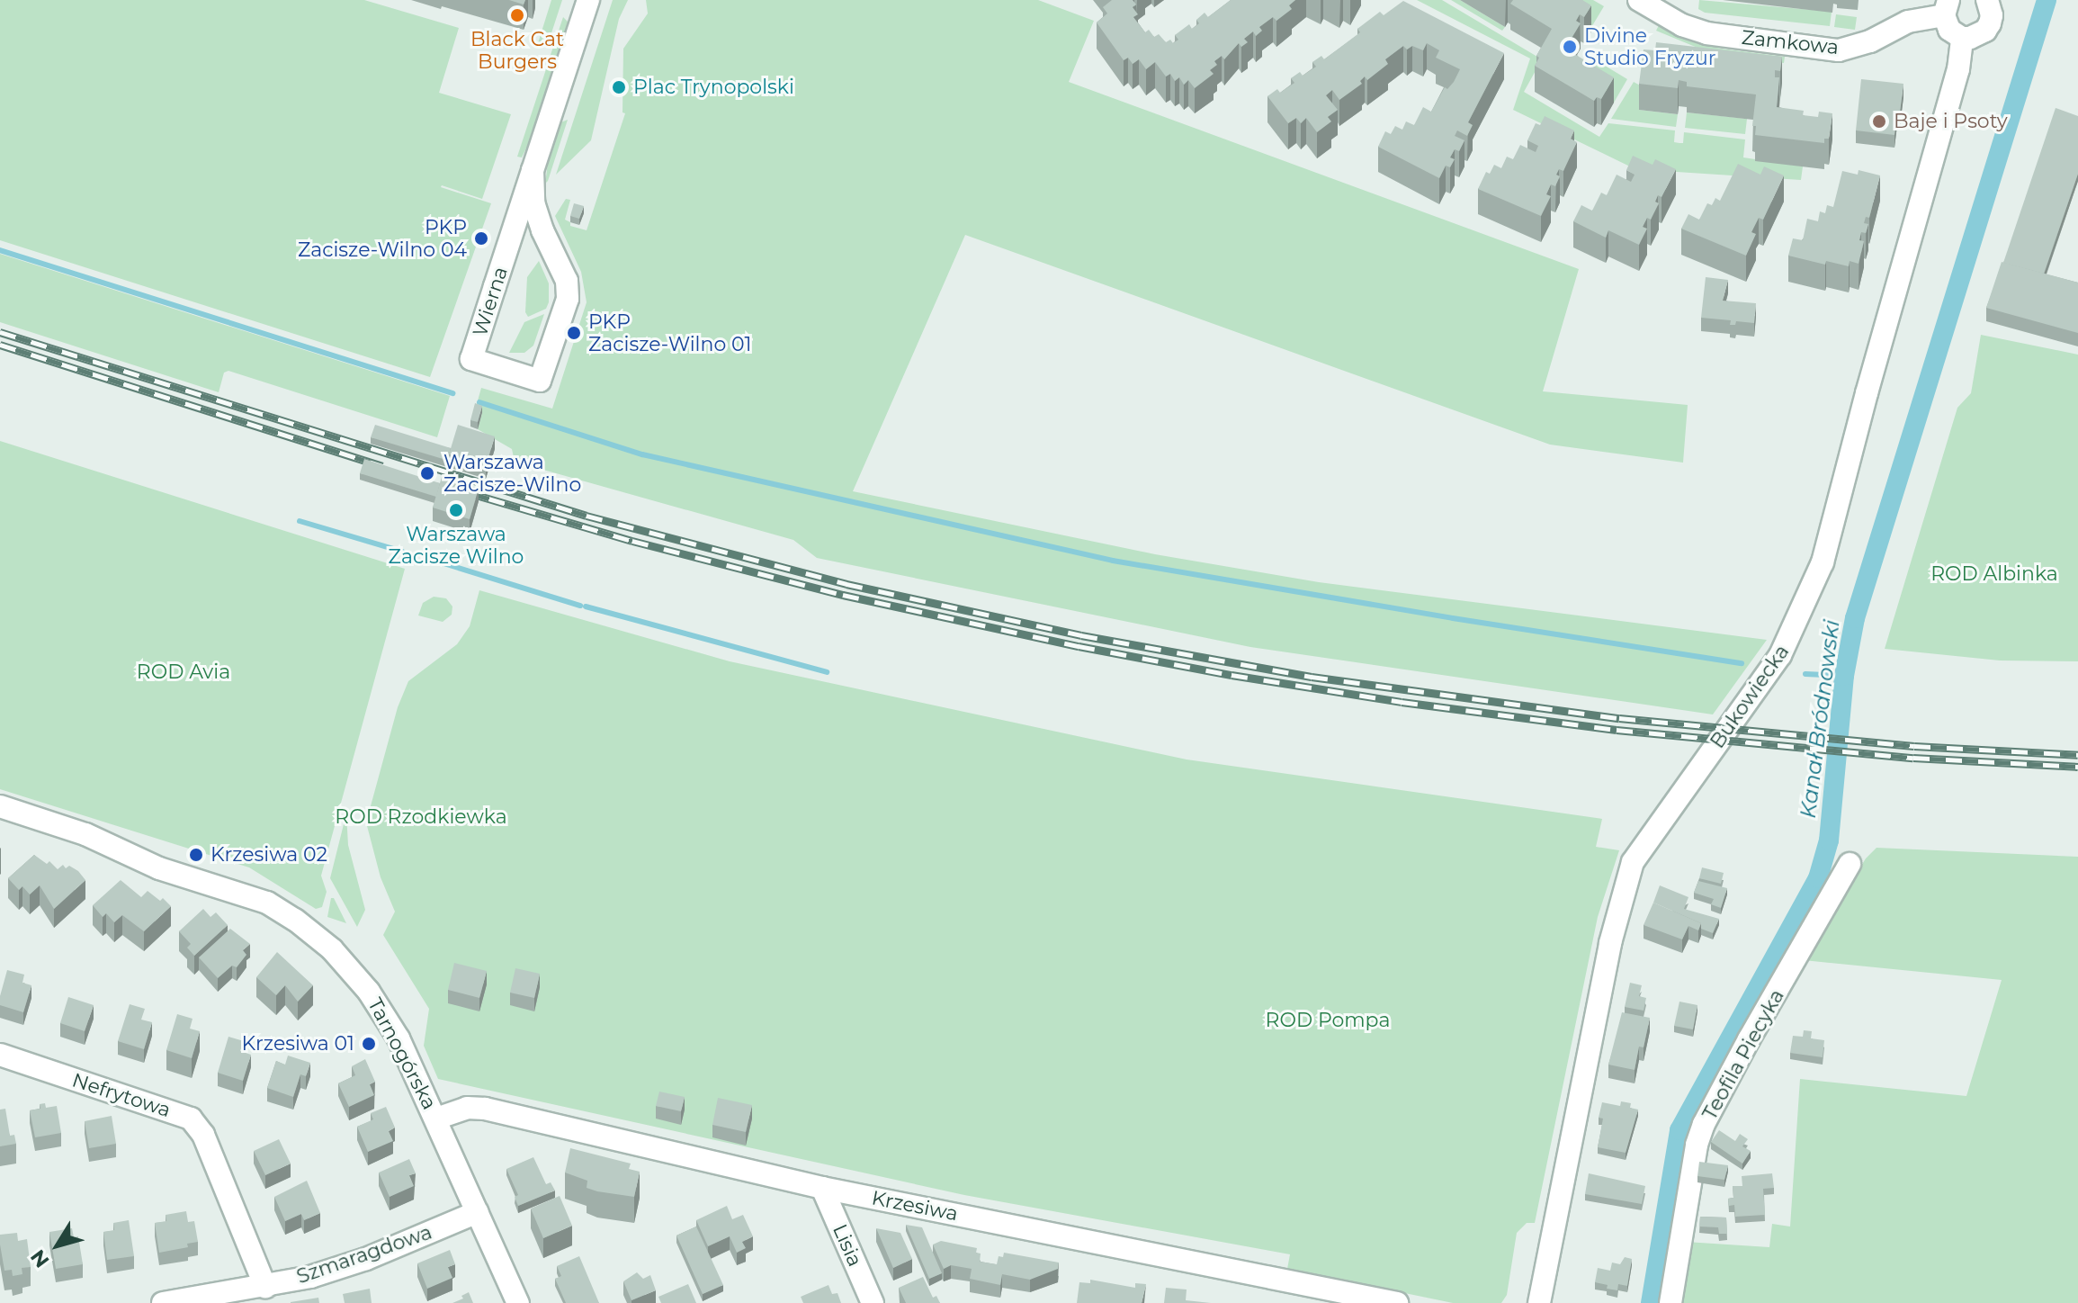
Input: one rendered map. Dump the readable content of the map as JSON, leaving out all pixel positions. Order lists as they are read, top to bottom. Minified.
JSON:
{"streets":{"street":["Zamkowa","Wierna","Bukowiecka","Tarnogórska","Teofila Piecyka","Nefrytowa","Krzesiwa","Lisia","Szmaragdowa"]},"crossings":[["Tarnogórska","Krzesiwa"],["Tarnogórska","Szmaragdowa"],["Nefrytowa","Szmaragdowa"],["Krzesiwa","Lisia"]],"water":["Kanał Bródnowski"],"parks":["ROD Albinka","ROD Avia","ROD Rzodkiewka","ROD Pompa"],"places":["Black Cat Burgers","Divine Studio Fryzur","Plac Trynopolski","Baje i Psoty","PKP Zacisze-Wilno 04","PKP Zacisze-Wilno 01","Warszawa Zacisze-Wilno","Warszawa Zacisze Wilno","Krzesiwa 02","Krzesiwa 01"],"north":"bottom left"}
